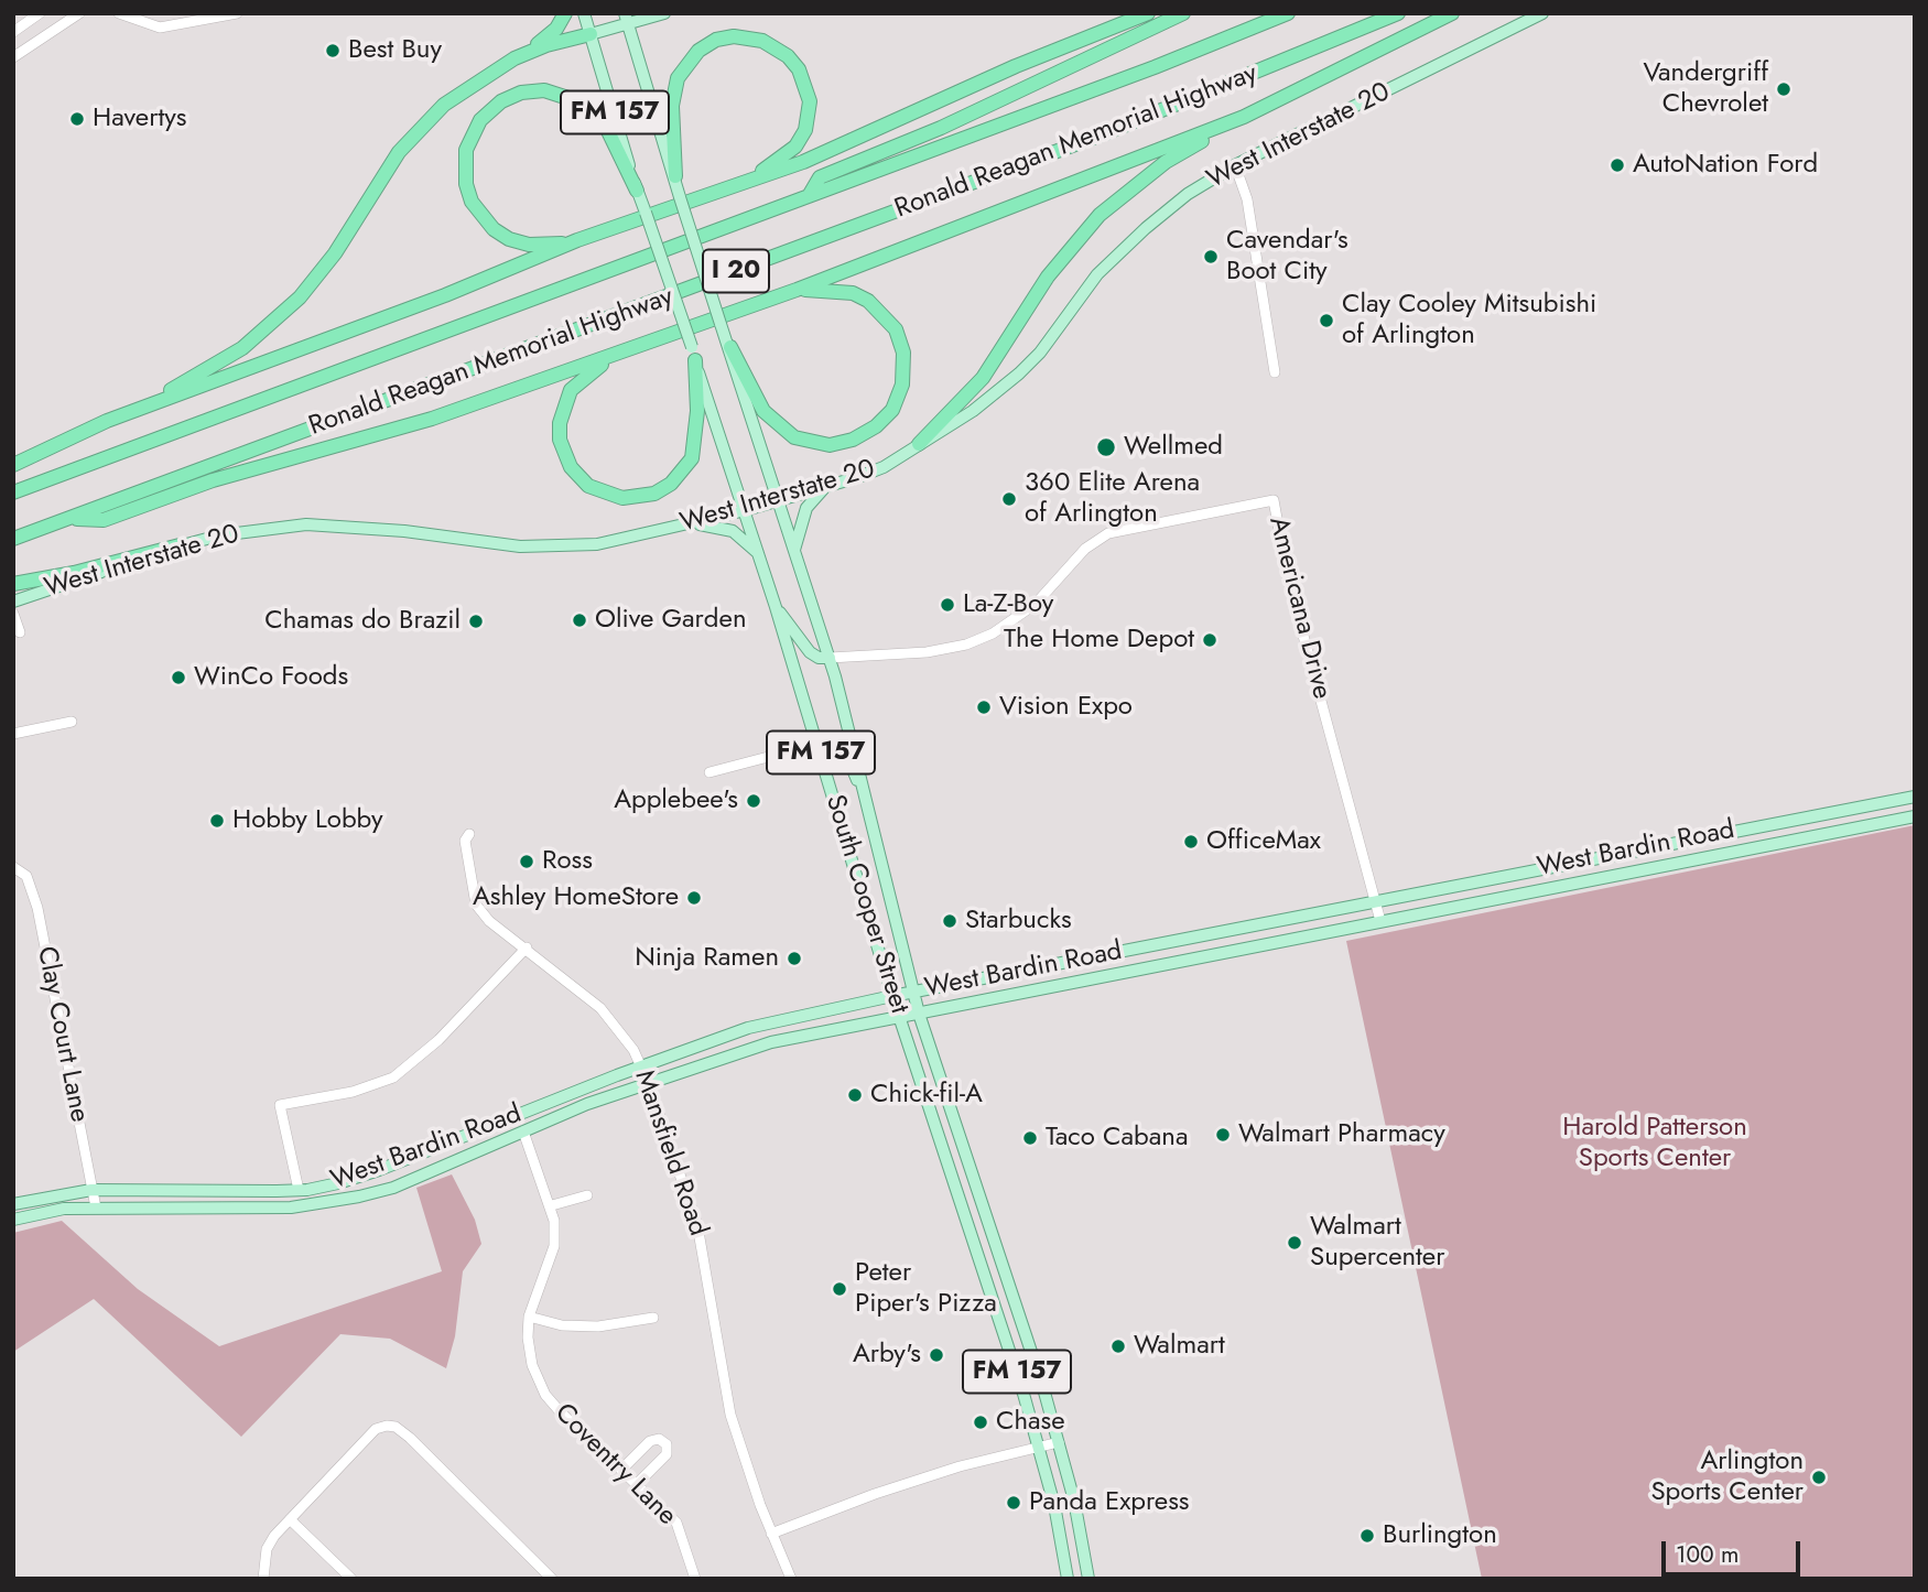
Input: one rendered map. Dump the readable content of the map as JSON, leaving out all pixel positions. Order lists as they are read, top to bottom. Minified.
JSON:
{"streets":{"highway":["Ronald Reagan Memorial Highway","I 20"],"main road":["FM 157","West Interstate 20","West Bardin Road","South Cooper Street"],"street":["Americana Drive","Clay Court Lane","Mansfield Road","Coventry Lane"]},"crossings":[["West Interstate 20","South Cooper Street"],["Americana Drive","West Bardin Road"],["Americana Drive","South Cooper Street"],["West Bardin Road","South Cooper Street"],["West Bardin Road","Clay Court Lane"],["West Bardin Road","Mansfield Road"],["West Bardin Road","Coventry Lane"]],"parks":["Harold Patterson Sports Center"],"places":["Best Buy","Vandergriff Chevrolet","Havertys","AutoNation Ford","Cavendar's Boot City","Clay Cooley Mitsubishi of Arlington","Wellmed","360 Elite Arena of Arlington","La-Z-Boy","Olive Garden","Chamas do Brazil","The Home Depot","WinCo Foods","Vision Expo","Applebee's","Hobby Lobby","OfficeMax","Ross","Ashley HomeStore","Starbucks","Ninja Ramen","Chick-fil-A","Walmart Pharmacy","Taco Cabana","Walmart Supercenter","Peter Piper's Pizza","Walmart","Arby's","Chase","Arlington Sports Center","Panda Express","Burlington"],"scale_bar":"100 m"}
